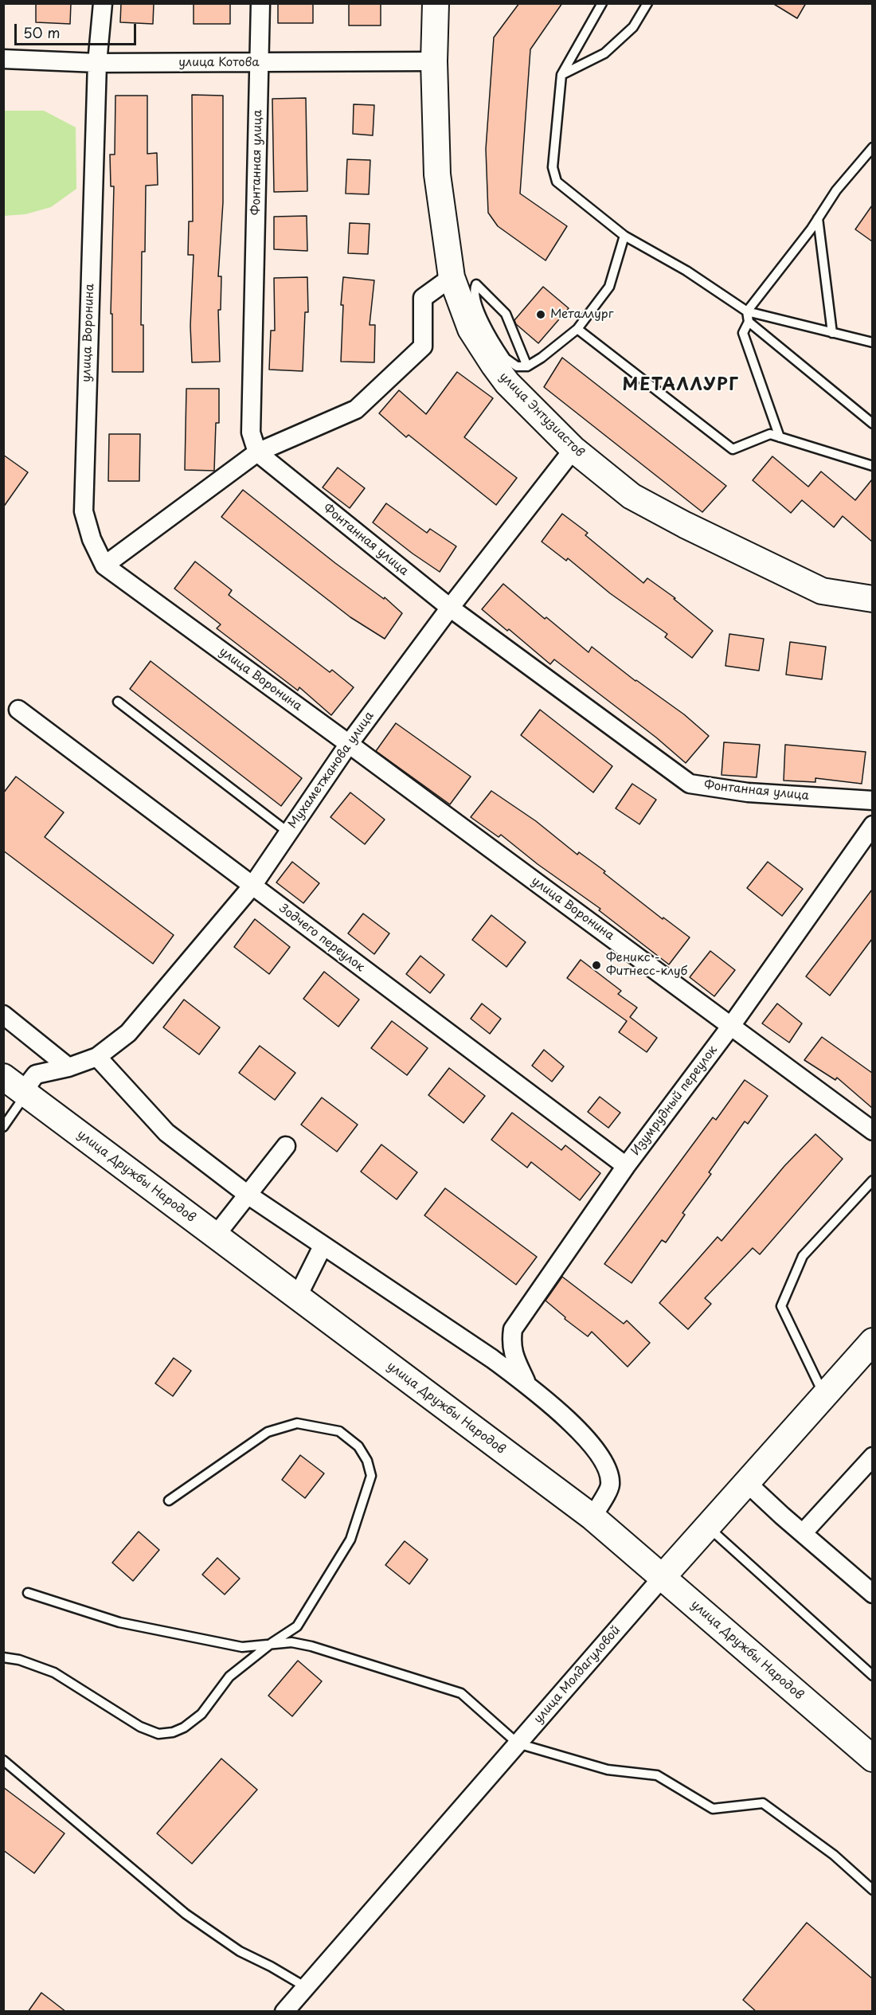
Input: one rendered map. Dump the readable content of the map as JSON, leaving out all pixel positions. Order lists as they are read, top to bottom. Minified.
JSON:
{"streets":{"street":["улица Котова","Фонтанная улица","улица Воронина","улица Энтузиастов","Мухаметжанова улица","Зодчего переулок","Изумрудный переулок","улица Дружбы Народов","улица Молдагуловой"]},"crossings":[["улица Котова","Фонтанная улица"],["улица Котова","улица Воронина"],["улица Котова","улица Энтузиастов"],["Фонтанная улица","Мухаметжанова улица"],["улица Воронина","Мухаметжанова улица"],["улица Воронина","Изумрудный переулок"],["улица Энтузиастов","Мухаметжанова улица"],["Мухаметжанова улица","Зодчего переулок"],["Мухаметжанова улица","улица Дружбы Народов"],["Зодчего переулок","Изумрудный переулок"],["улица Дружбы Народов","улица Молдагуловой"]],"districts":["МЕТАЛЛУРГ"],"places":["Металлург","Феникс - Фитнесс-клуб"],"scale_bar":"50 m"}
